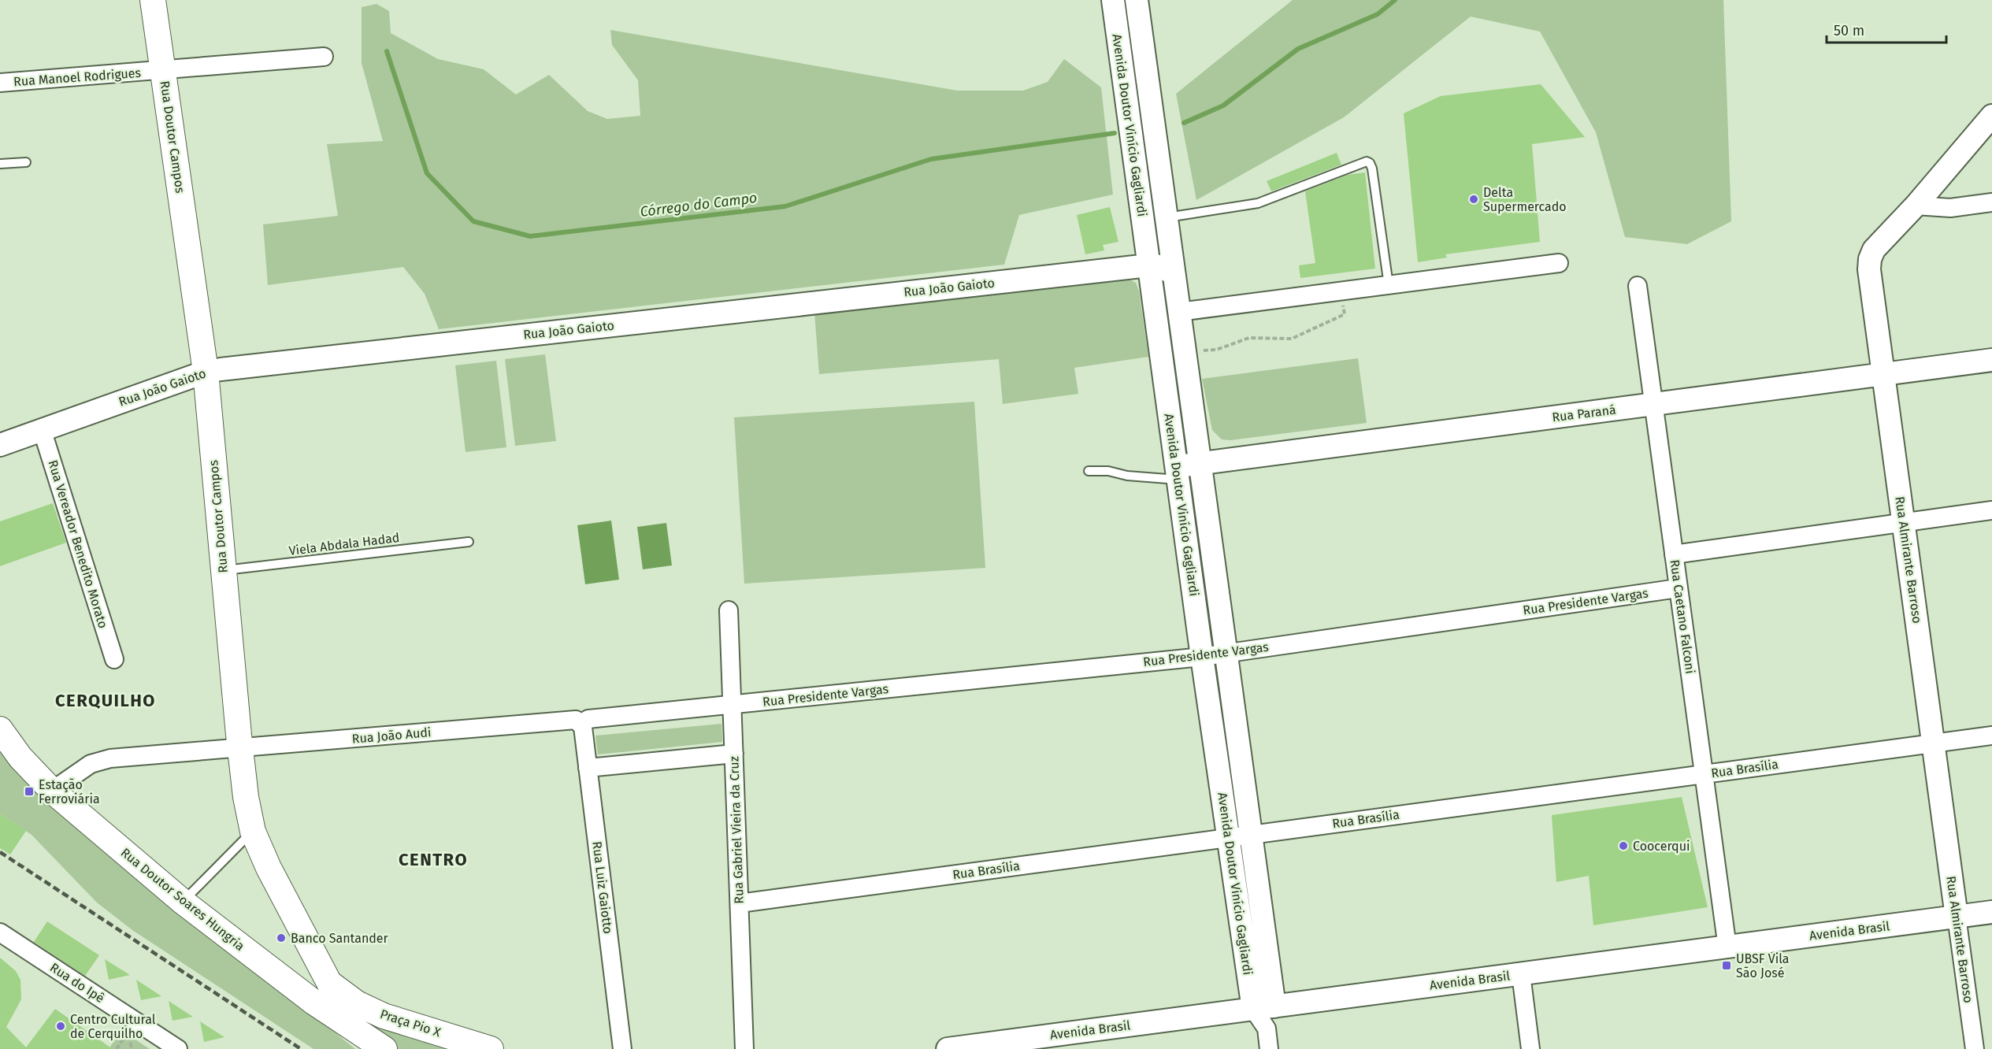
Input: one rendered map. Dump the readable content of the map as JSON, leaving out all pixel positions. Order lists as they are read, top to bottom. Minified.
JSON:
{"streets":{"main road":["Rua Doutor Campos","Rua Doutor Soares Hungria","Praça Pio X"],"street":["Rua Manoel Rodrigues","Avenida Doutor Vinício Gagliardi","Rua João Gaioto","Rua Paraná","Rua Vereador Benedito Morato","Rua Almirante Barroso","Rua Presidente Vargas","Rua Caetano Falconi","Rua João Audi","Rua Brasília","Rua Gabriel Vieira da Cruz","Rua Luiz Gaiotto","Avenida Brasil","Rua do Ipê"],"lane":["Viela Abdala Hadad"]},"crossings":[["Rua Manoel Rodrigues","Rua Doutor Campos"],["Avenida Doutor Vinício Gagliardi","Rua João Gaioto"],["Avenida Doutor Vinício Gagliardi","Rua Paraná"],["Avenida Doutor Vinício Gagliardi","Rua Presidente Vargas"],["Avenida Doutor Vinício Gagliardi","Rua Brasília"],["Avenida Doutor Vinício Gagliardi","Avenida Brasil"],["Rua Doutor Campos","Rua João Gaioto"],["Rua Doutor Campos","Viela Abdala Hadad"],["Rua Doutor Campos","Rua João Audi"],["Rua Doutor Campos","Praça Pio X"],["Rua João Gaioto","Rua Vereador Benedito Morato"],["Rua Paraná","Rua Almirante Barroso"],["Rua Paraná","Rua Caetano Falconi"],["Rua Almirante Barroso","Rua Brasília"],["Rua Almirante Barroso","Avenida Brasil"],["Rua Presidente Vargas","Rua Caetano Falconi"],["Rua Presidente Vargas","Rua Gabriel Vieira da Cruz"],["Rua Caetano Falconi","Rua Brasília"],["Rua Caetano Falconi","Avenida Brasil"],["Rua João Audi","Rua Luiz Gaiotto"],["Rua João Audi","Rua Doutor Soares Hungria"],["Rua Brasília","Rua Gabriel Vieira da Cruz"]],"districts":["CERQUILHO","CENTRO"],"water":["Córrego do Campo"],"places":{"other":["Delta Supermercado","Coocerqui","Banco Santander","Centro Cultural de Cerquilho"],"transit":["Estação Ferroviária","UBSF Vila São José"]},"scale_bar":"50 m"}
